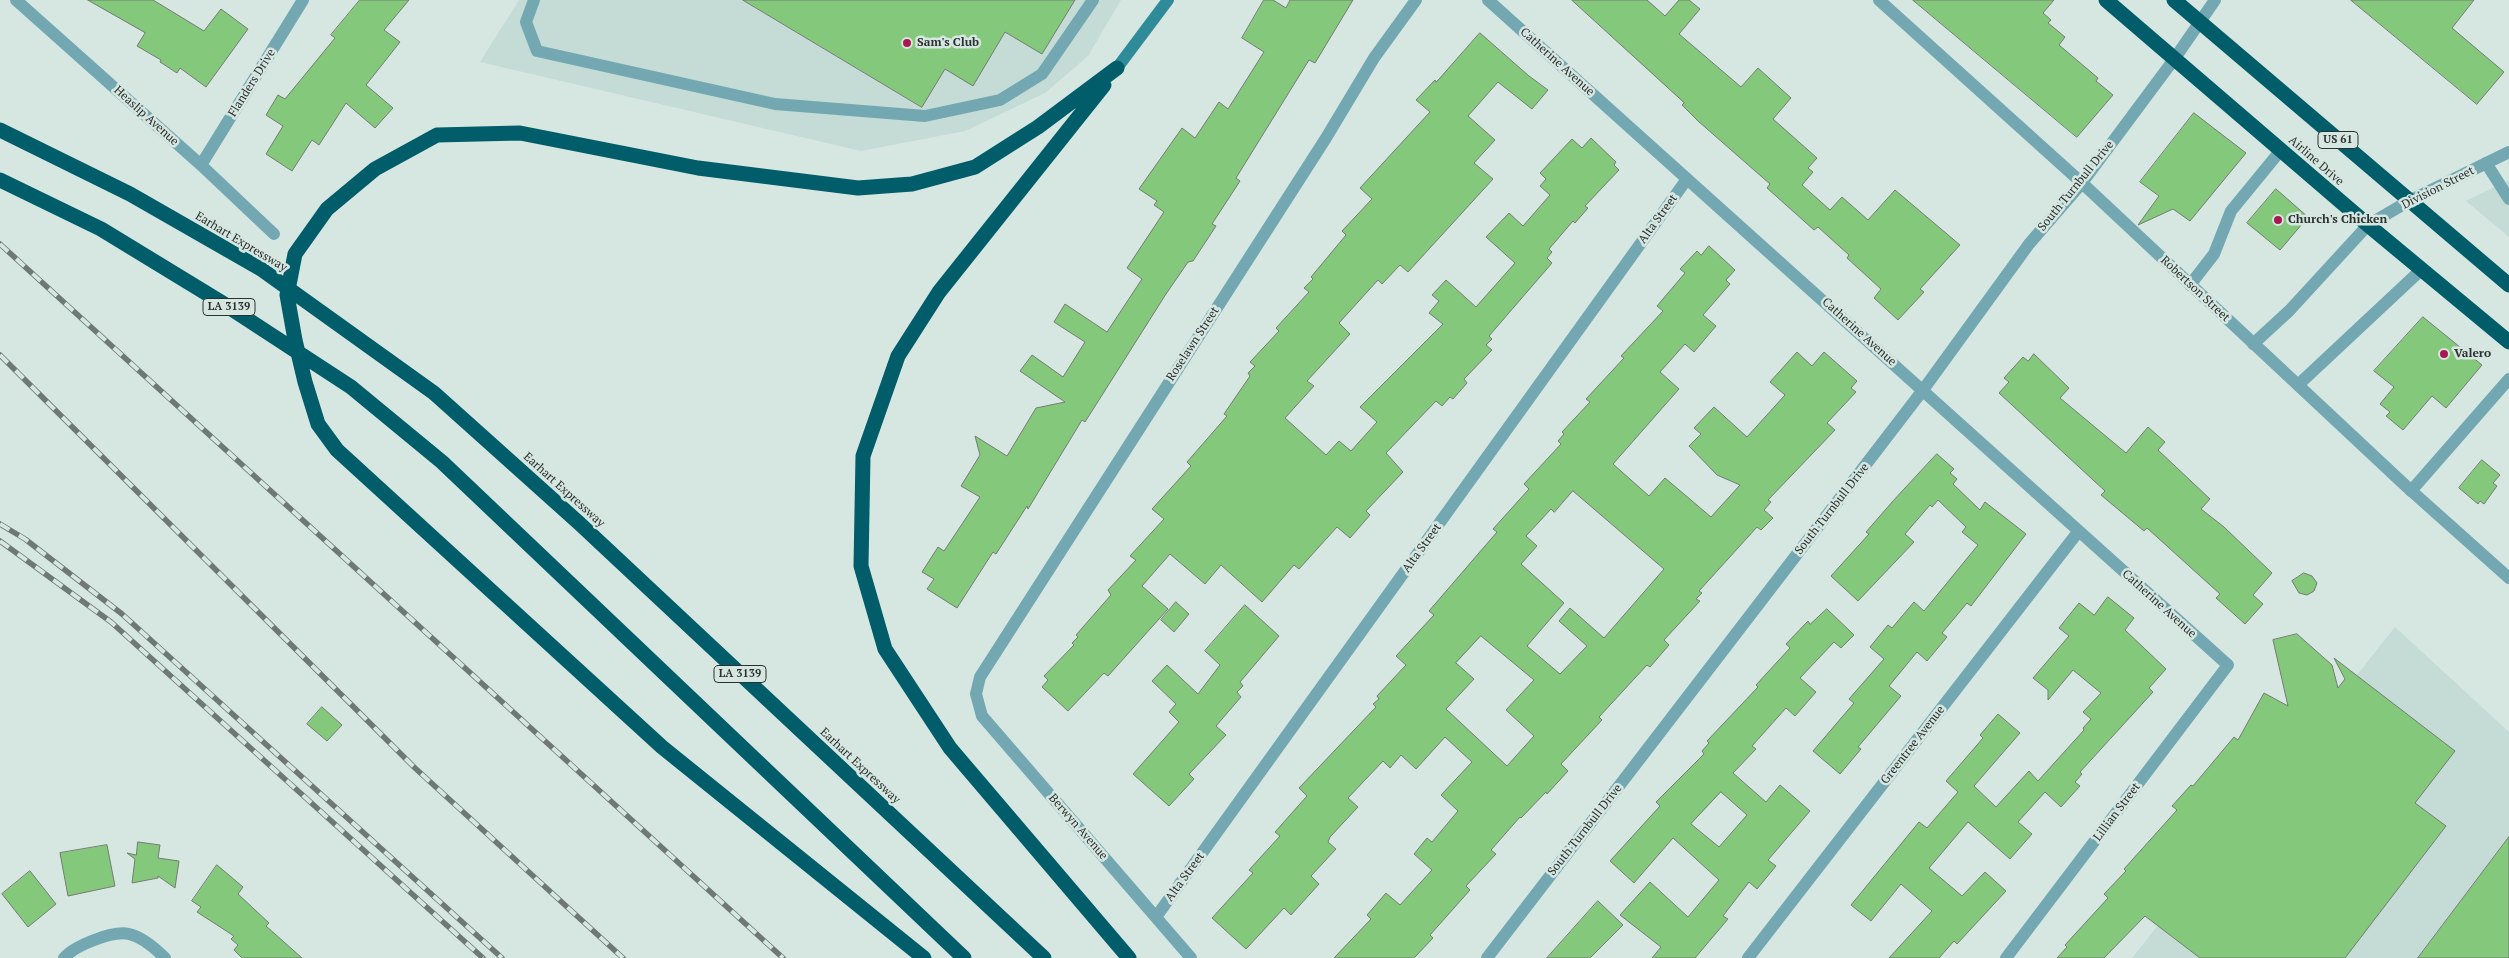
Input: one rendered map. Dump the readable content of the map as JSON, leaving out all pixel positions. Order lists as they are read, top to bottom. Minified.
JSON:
{"streets":{"highway":["US 61","Airline Drive","Earhart Expressway","LA 3139"],"street":["Catherine Avenue","Flanders Drive","Heaslip Avenue","South Turnbull Drive","Division Street","Alta Street","Robertson Street","Roselawn Street","Greentree Avenue","Lillian Street","Berwyn Avenue"]},"crossings":[["Catherine Avenue","South Turnbull Drive"],["Catherine Avenue","Alta Street"],["Catherine Avenue","Greentree Avenue"],["Catherine Avenue","Lillian Street"],["Flanders Drive","Heaslip Avenue"],["US 61","South Turnbull Drive"],["US 61","Division Street"],["Airline Drive","South Turnbull Drive"],["Airline Drive","Division Street"],["South Turnbull Drive","Robertson Street"],["Division Street","Robertson Street"],["Alta Street","Berwyn Avenue"],["Roselawn Street","Berwyn Avenue"]],"places":["Sam's Club","Church's Chicken","Valero"]}
